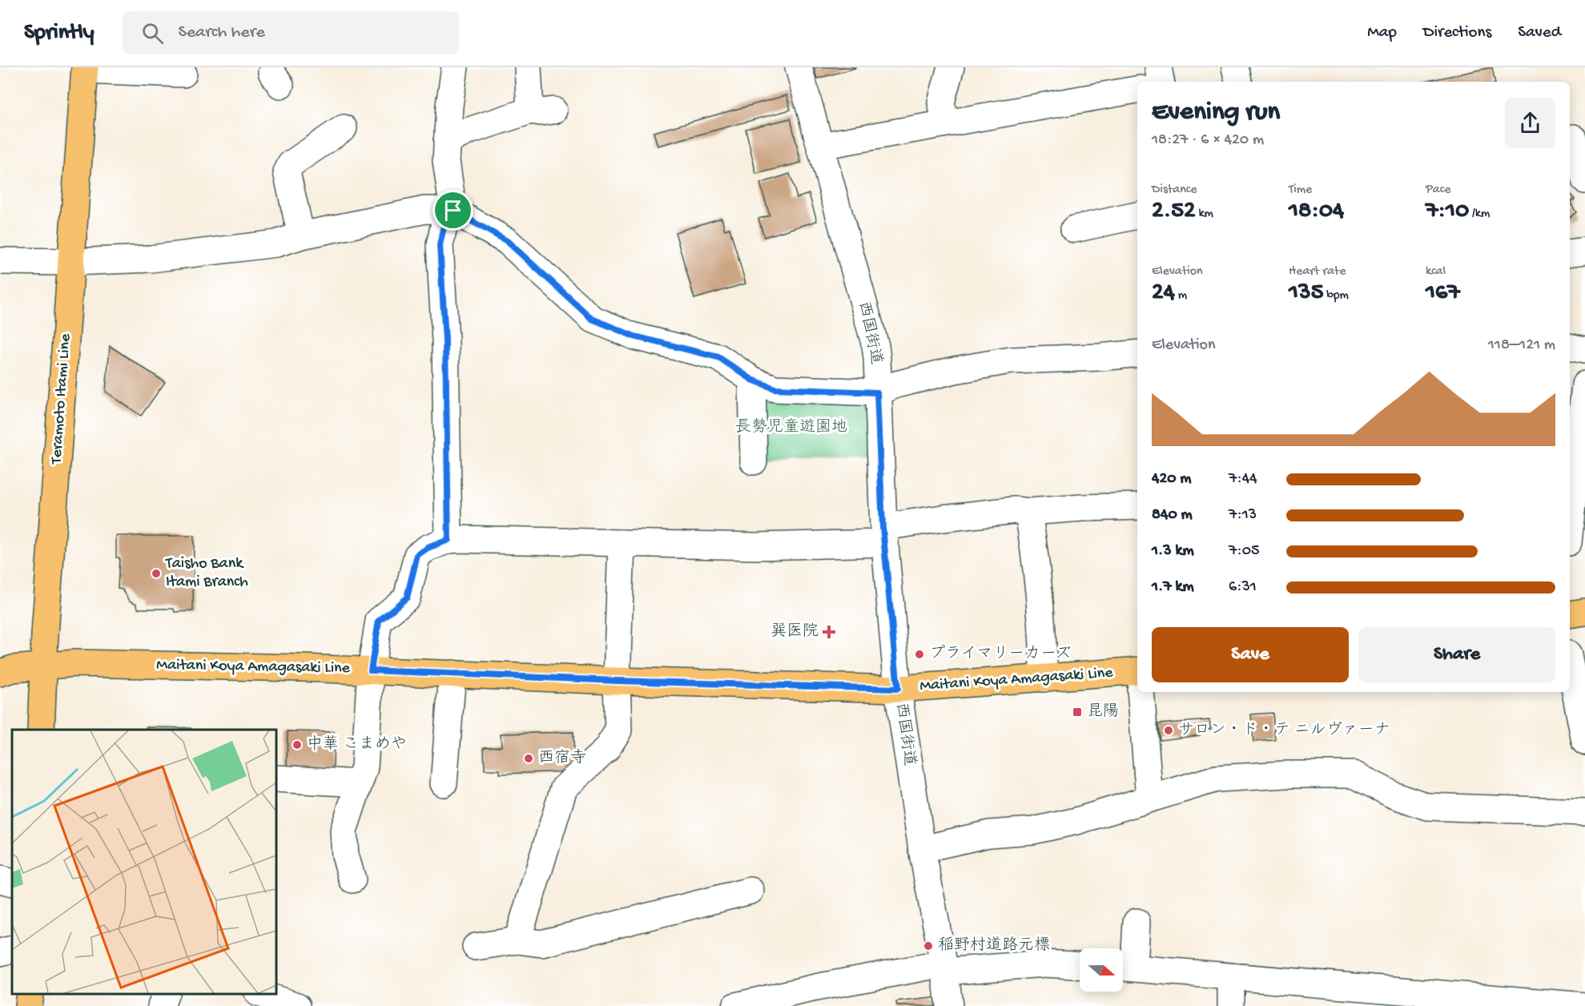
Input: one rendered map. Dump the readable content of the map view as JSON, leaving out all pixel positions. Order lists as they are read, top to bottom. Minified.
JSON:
{"streets":{"main road":["Teramoto Itami Line","Maitani Koya Amagasaki Line"],"street":["西国街道"]},"crossings":[["西国街道","Maitani Koya Amagasaki Line"],["Teramoto Itami Line","Maitani Koya Amagasaki Line"]],"parks":["長勢児童遊園地"],"places":{"other":["Taisho Bank Itami Branch","プライマリーカーズ","サロン・ド・テ ニルヴァーナ","中華 こまめや","西宿寺","稲野村道路元標"],"health":["巽医院"],"transit":["昆陽"]},"north":"right","page":{"header":"Sprintly","search":"Search here","nav":["Map","Directions","Saved"],"heading":["Evening run","18:27 · 6 × 420 m"],"stats":[["Distance","2.52 km"],["Time","18:04"],["Pace","7:10 /km"],["Elevation","24 m"],["Heart rate","135 bpm"],["kcal","167"]],"chart":["Elevation","118–121 m"],"list":[{"name":"420 m","note":"7:44"},{"name":"840 m","note":"7:13"},{"name":"1.3 km","note":"7:05"},{"name":"1.7 km","note":"6:31"}],"buttons":["Save","Share"]}}
